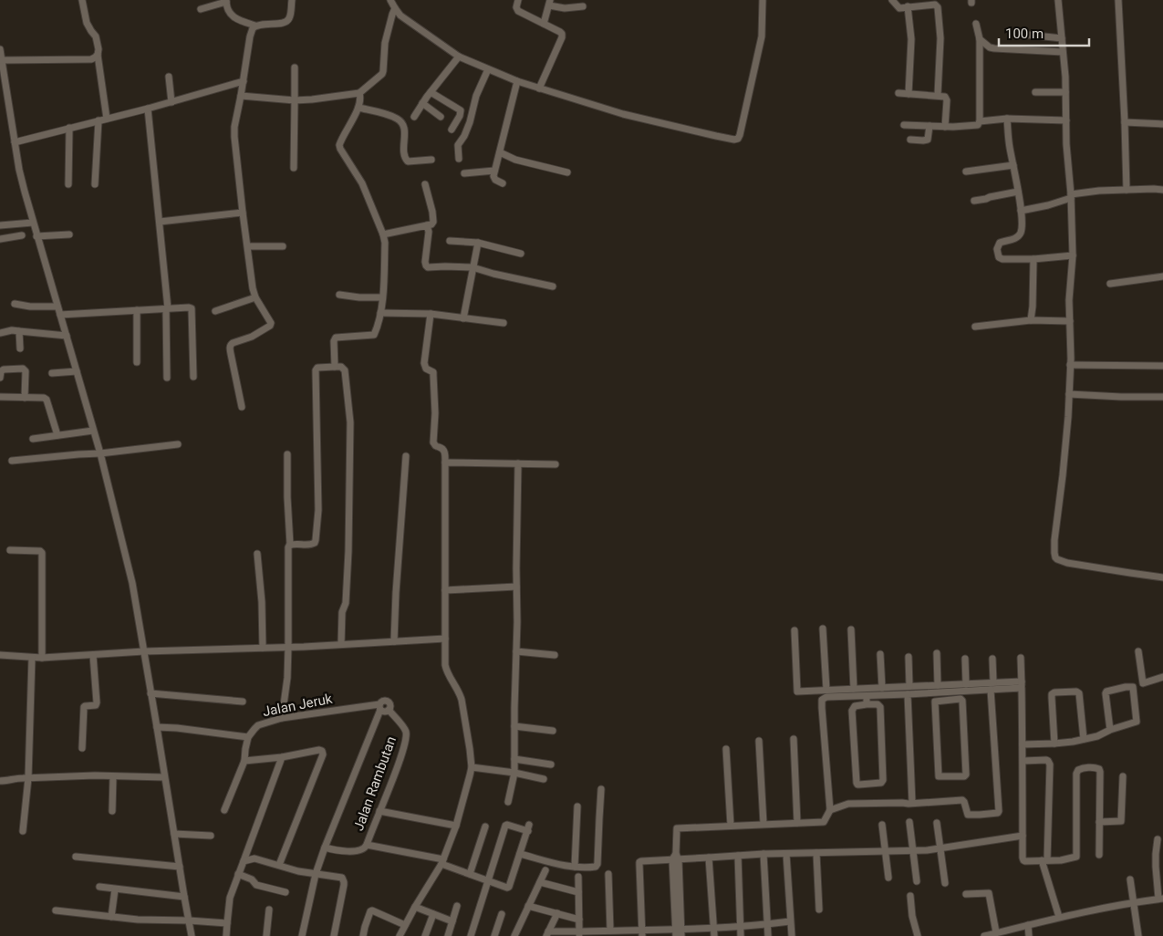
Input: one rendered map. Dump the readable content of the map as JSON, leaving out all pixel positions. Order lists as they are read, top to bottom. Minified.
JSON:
{"streets":{"street":["Jalan Jeruk","Jalan Rambutan"]},"crossings":[["Jalan Jeruk","Jalan Rambutan"]],"scale_bar":"100 m"}
